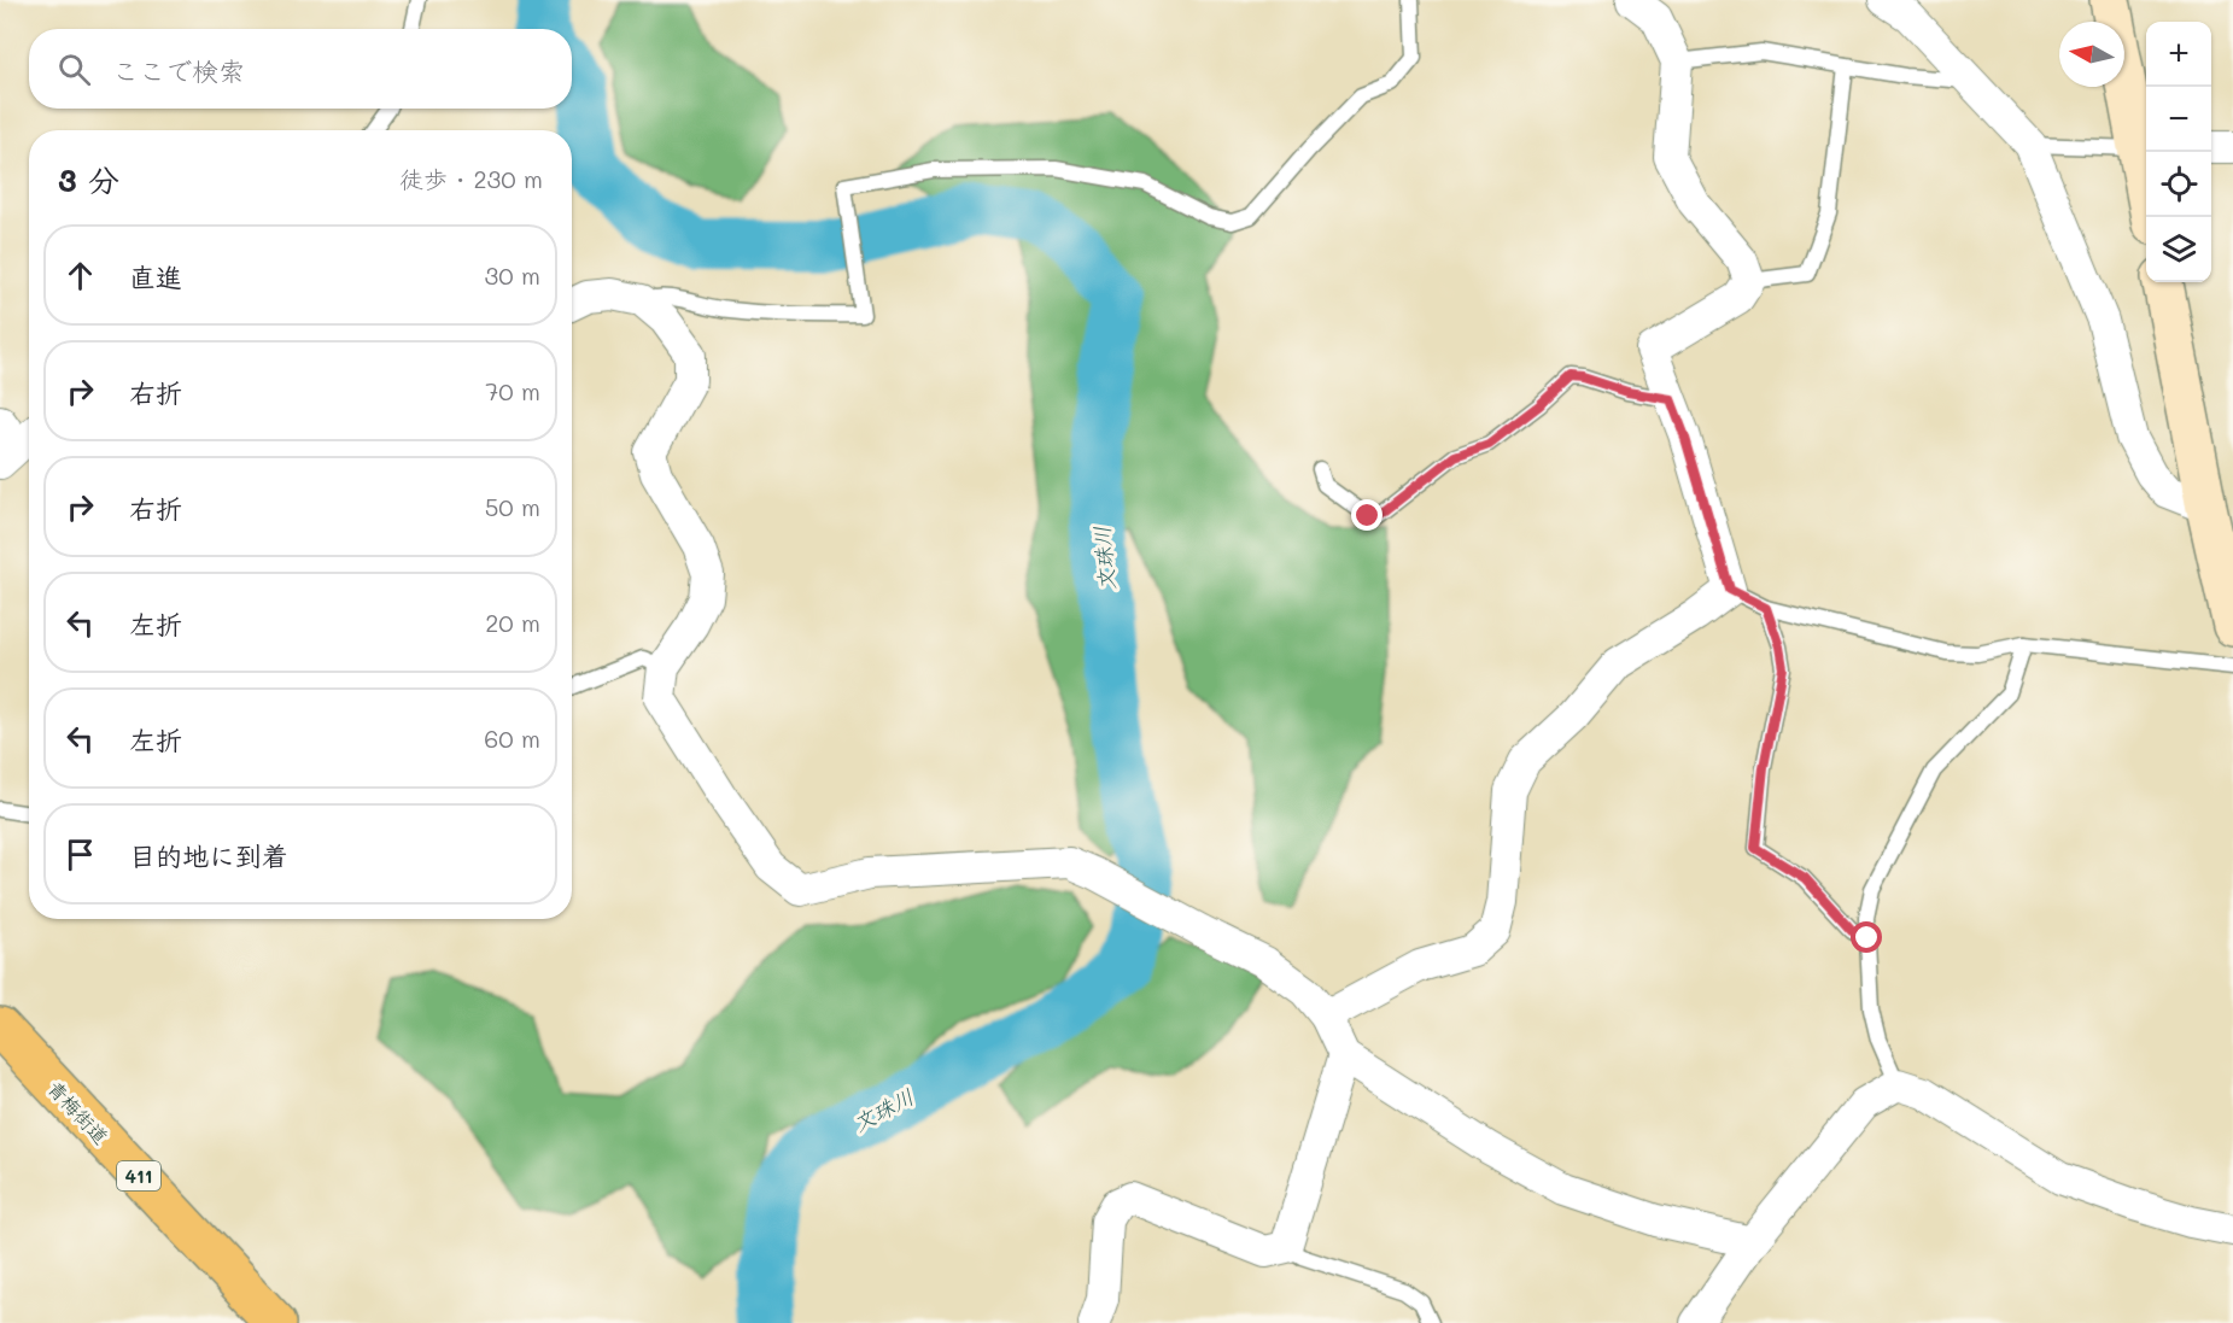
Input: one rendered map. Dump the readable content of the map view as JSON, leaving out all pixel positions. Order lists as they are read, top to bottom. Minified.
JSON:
{"streets":{"highway":["青梅街道","411"]},"water":["文珠川"],"north":"left","page":{"map_buttons":["+","−"],"search":"ここで検索","heading":["3 分","徒歩 · 230 m"],"list":[["直進","30 m"],["右折","70 m"],["右折","50 m"],["左折","20 m"],["左折","60 m"],"目的地に到着"]}}
